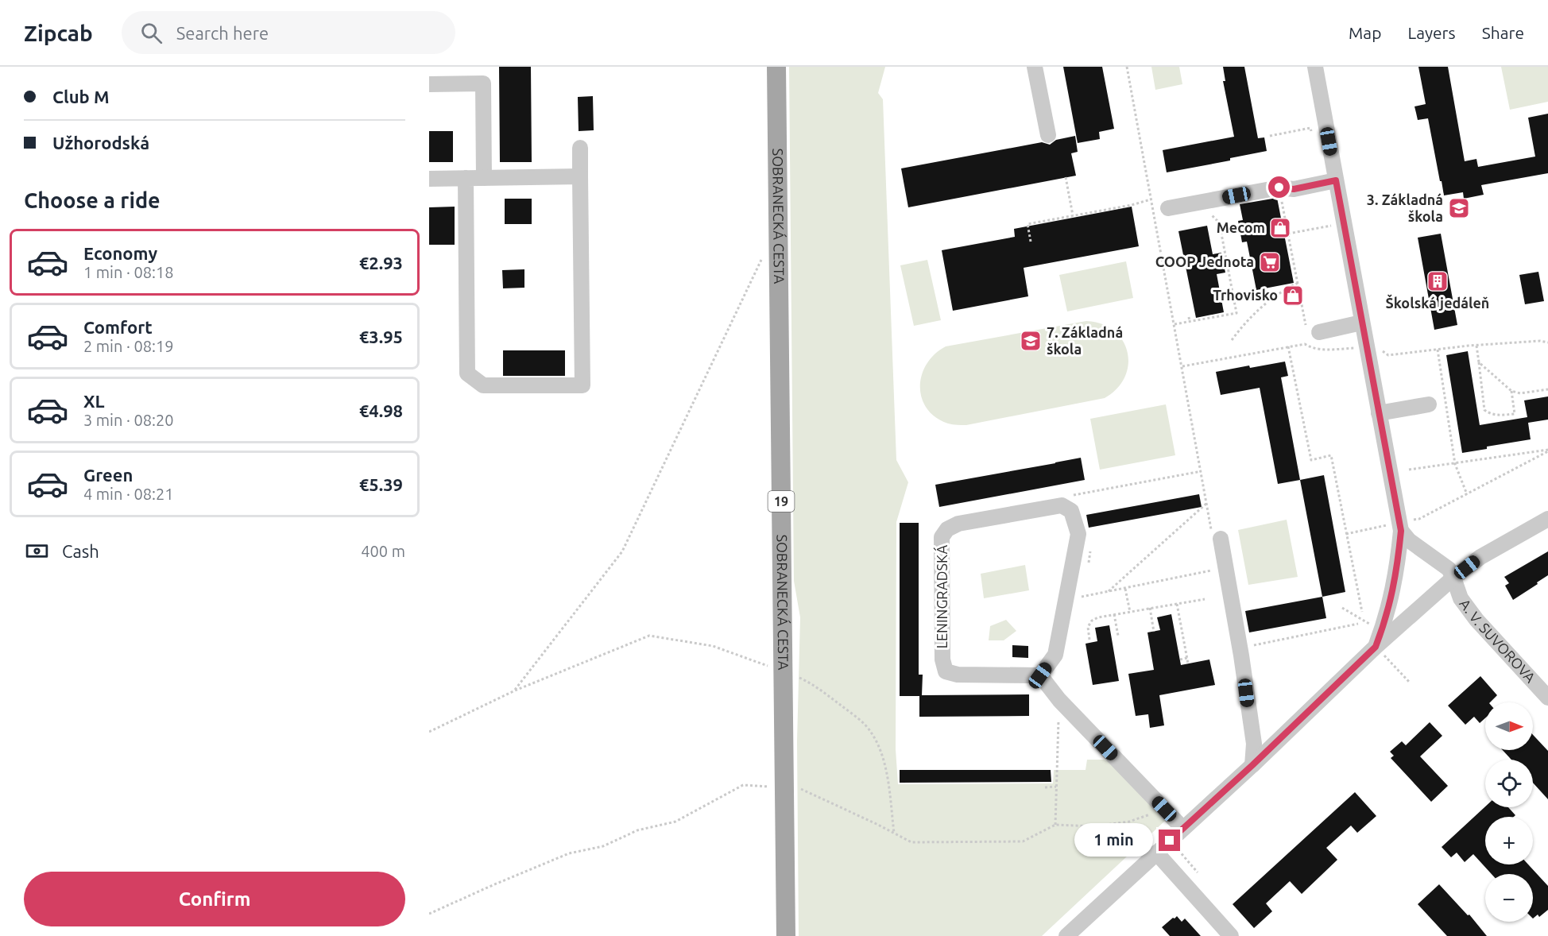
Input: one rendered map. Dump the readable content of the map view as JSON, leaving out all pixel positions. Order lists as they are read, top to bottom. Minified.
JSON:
{"streets":{"main road":["SOBRANECKÁ CESTA","19"],"street":["LENINGRADSKÁ","A. V. SUVOROVA"]},"places":{"school or university":["3. Základná škola","7. Základná škola"],"shop":["Mecom","Trhovisko"],"supermarket":["COOP Jednota"],"building":["Školská jedáleň"]},"north":"right","page":{"header":"Zipcab","search":"Search here","nav":["Map","Layers","Share"],"banner":["Club M","Užhorodská"],"heading":"Choose a ride","list":[{"name":"Economy","note":"1 min · 08:18","value":"€2.93"},{"name":"Comfort","note":"2 min · 08:19","value":"€3.95"},{"name":"XL","note":"3 min · 08:20","value":"€4.98"},{"name":"Green","note":"4 min · 08:21","value":"€5.39"}],"pay":["Cash","400 m"],"map_buttons":["+","−"],"bubble":"1 min","buttons":"Confirm"}}
